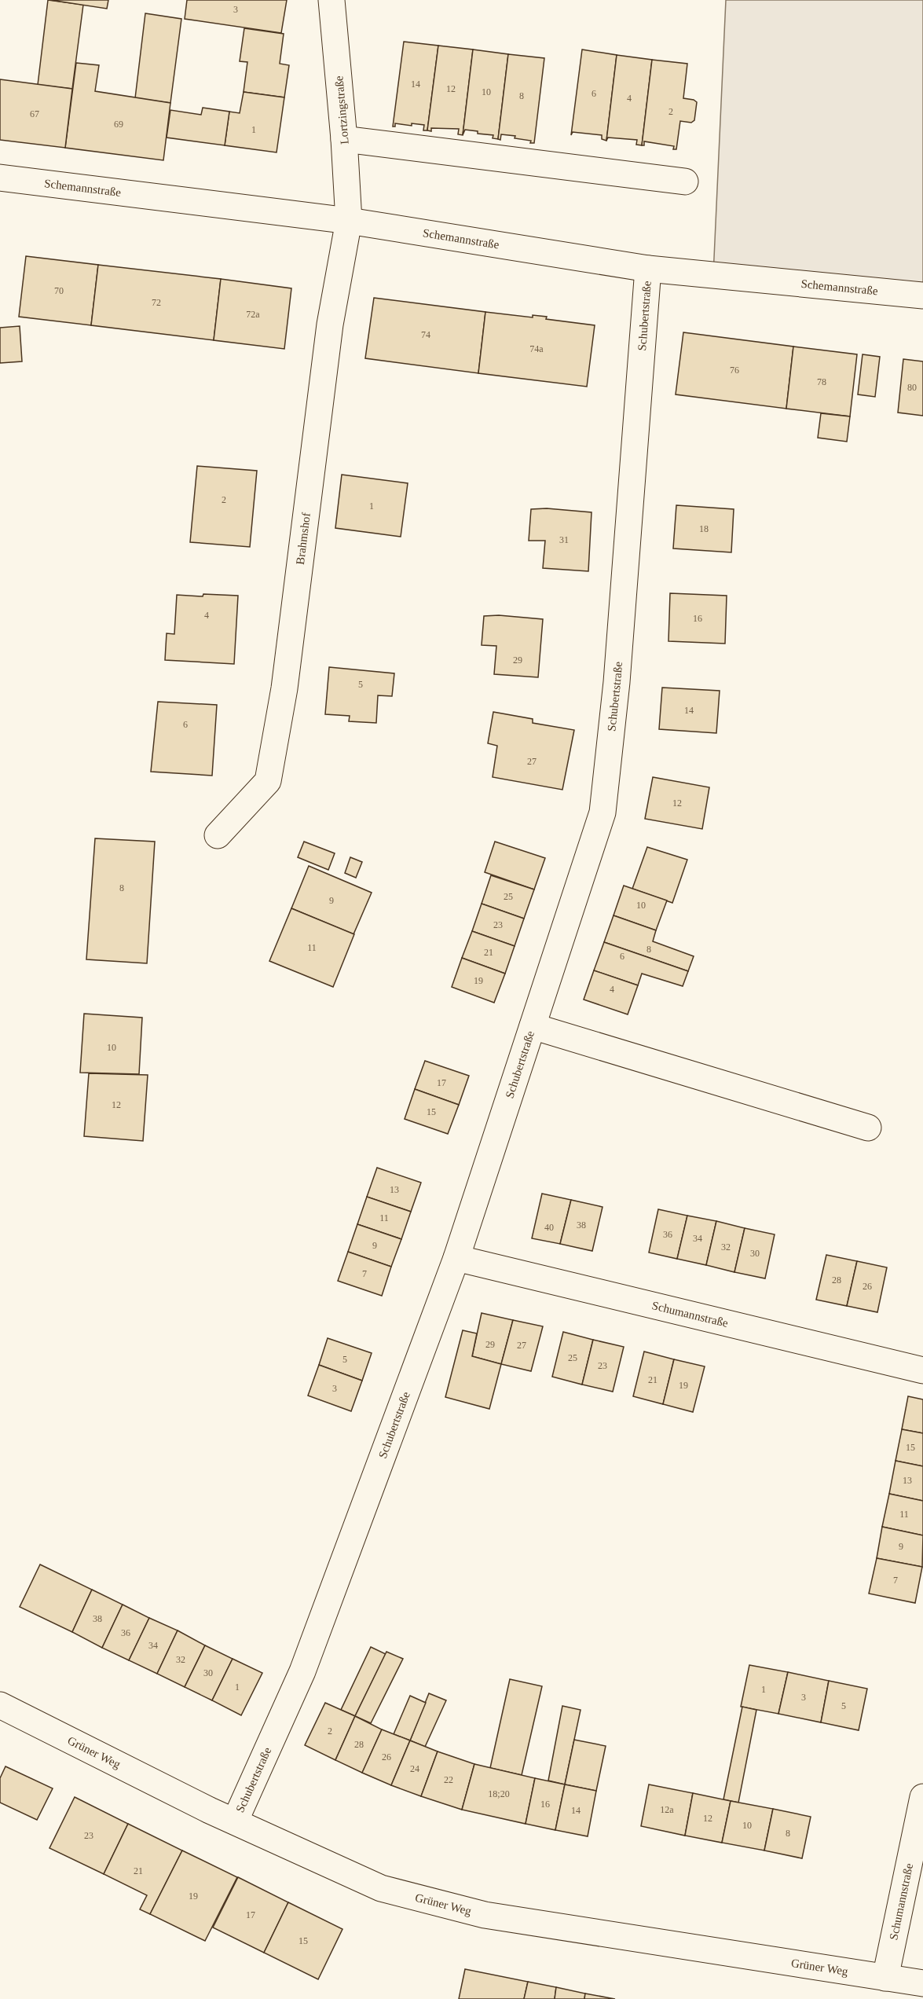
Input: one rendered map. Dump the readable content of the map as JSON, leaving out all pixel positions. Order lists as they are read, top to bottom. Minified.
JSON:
{"streets":{"street":["Lortzingstraße","Schemannstraße","Schubertstraße","Brahmshof","Schumannstraße","Grüner Weg"]},"crossings":[["Lortzingstraße","Schemannstraße"],["Lortzingstraße","Brahmshof"],["Schemannstraße","Schubertstraße"],["Schemannstraße","Brahmshof"],["Schubertstraße","Schumannstraße"],["Schubertstraße","Grüner Weg"],["Schumannstraße","Grüner Weg"]],"house_numbers":["3","14","12","10","6","8","4","2","67","69","1","70","72","72a","74","74a","76","78","80","2","1","18","31","4","16","29","5","14","6","27","12","8","25","9","10","23","11","8","21","6","19","4","10","17","12","15","13","11","38","40","36","34","9","32","30","7","28","26","29","27","25","5","23","21","19","3","15","13","11","9","7","38","36","34","32","30","1","1","3","5","2","28","26","24","22","18;20","16","12a","14","12","10","8","23","21","19","17","15"]}
